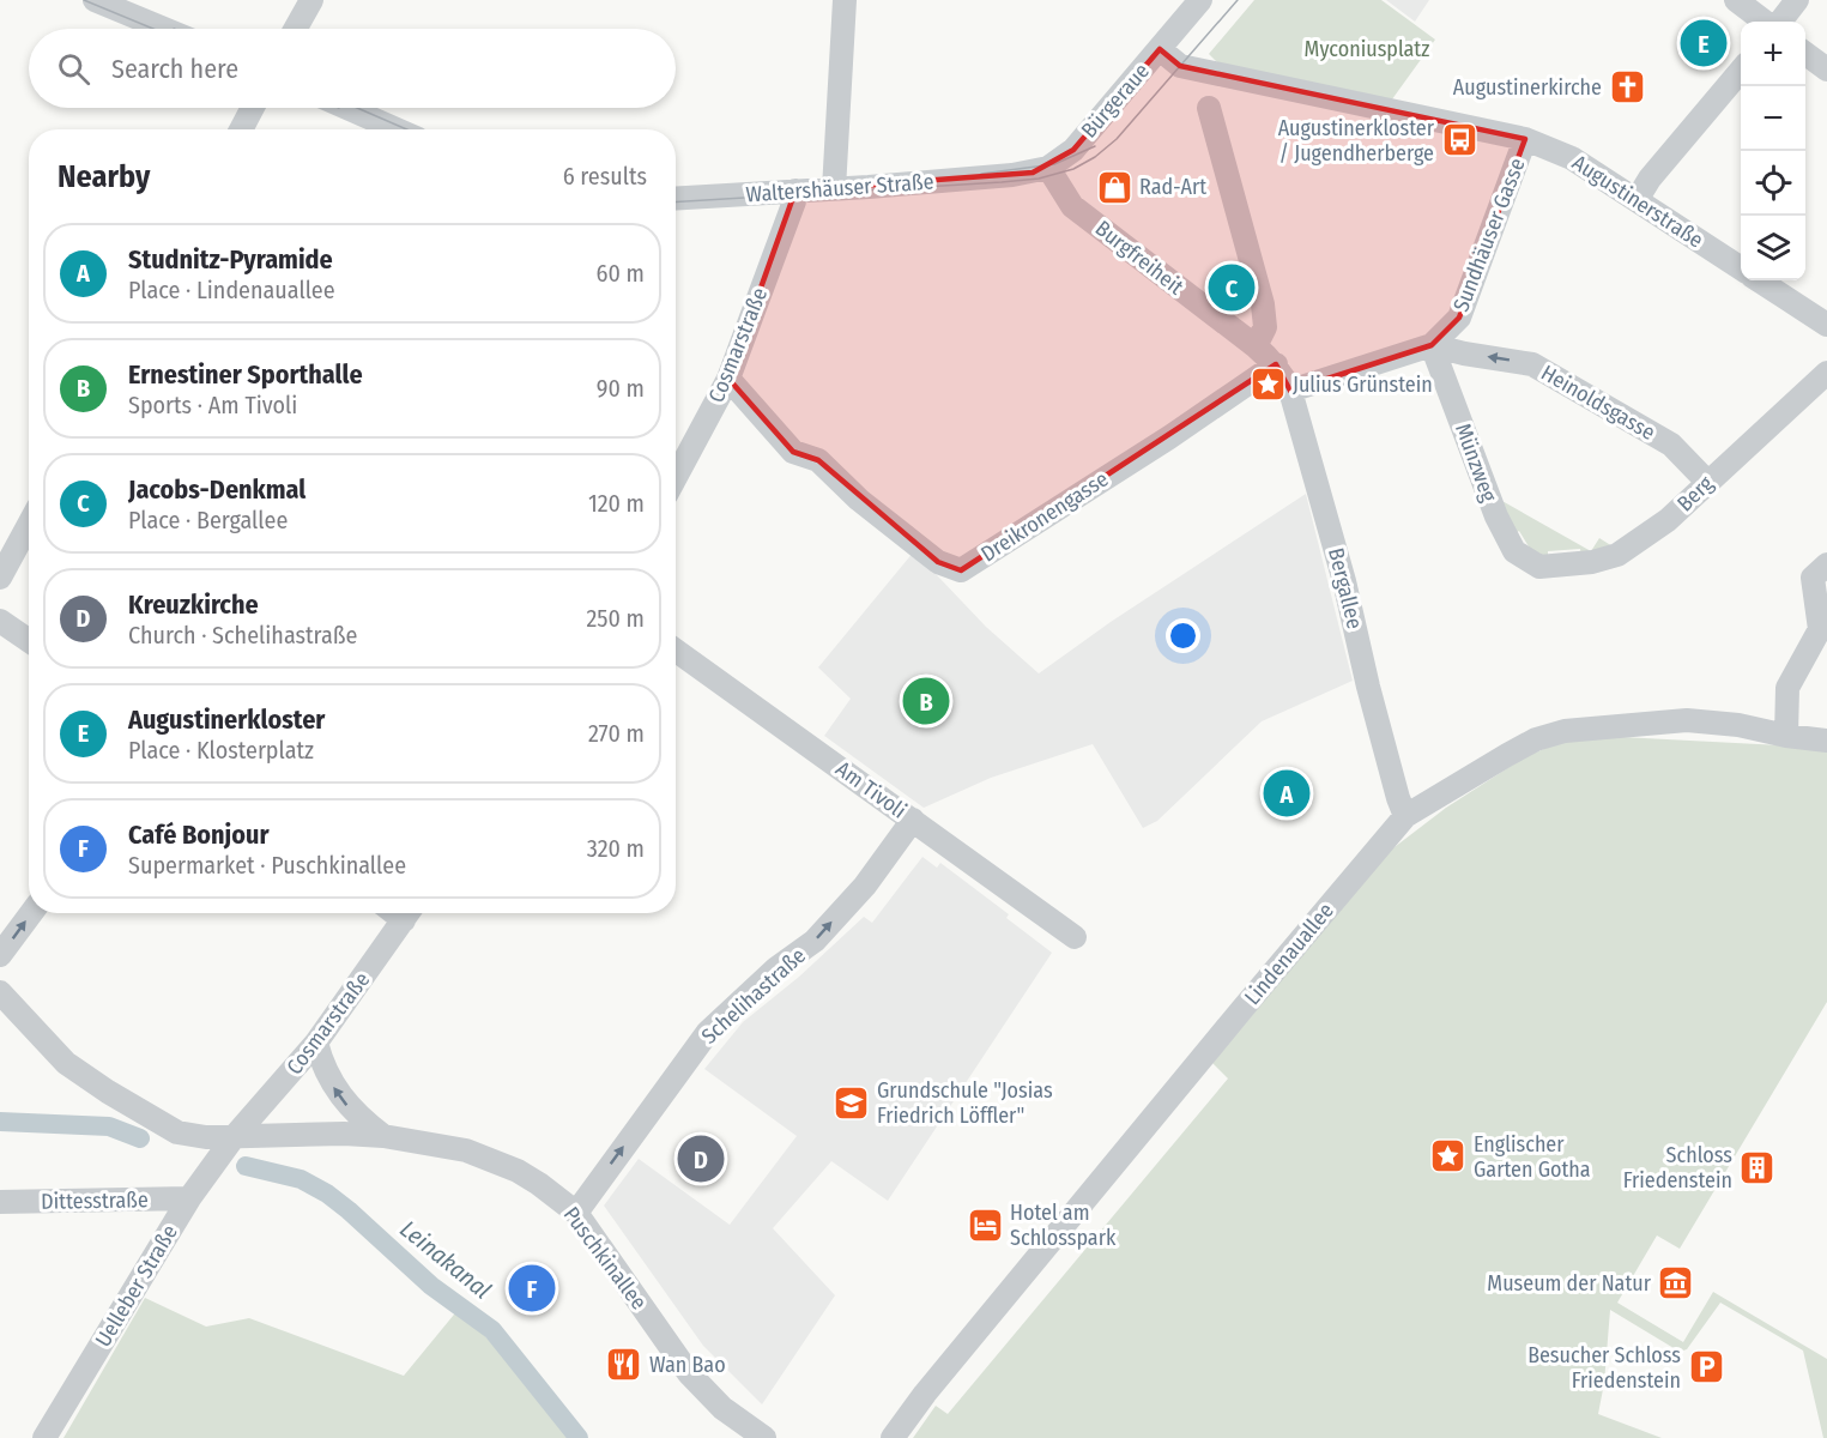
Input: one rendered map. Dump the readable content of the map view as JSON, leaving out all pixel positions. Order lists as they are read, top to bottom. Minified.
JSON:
{"streets":{"street":["Bürgeraue","Waltershäuser Straße","Augustinerstraße","Sundhäuser Gasse","Burgfreiheit","Cosmarstraße","Heinoldsgasse","Münzweg","Berg","Dreikronengasse","Bergallee","Am Tivoli","Lindenauallee","Schelihastraße","Dittesstraße","Puschkinallee","Uelleber Straße"]},"crossings":[["Bürgeraue","Waltershäuser Straße"],["Bürgeraue","Burgfreiheit"],["Waltershäuser Straße","Cosmarstraße"],["Augustinerstraße","Sundhäuser Gasse"],["Sundhäuser Gasse","Heinoldsgasse"],["Sundhäuser Gasse","Münzweg"],["Sundhäuser Gasse","Bergallee"],["Burgfreiheit","Dreikronengasse"],["Burgfreiheit","Bergallee"],["Cosmarstraße","Dreikronengasse"],["Cosmarstraße","Puschkinallee"],["Cosmarstraße","Uelleber Straße"],["Heinoldsgasse","Münzweg"],["Heinoldsgasse","Berg"],["Münzweg","Berg"],["Dreikronengasse","Bergallee"],["Bergallee","Lindenauallee"],["Am Tivoli","Schelihastraße"],["Schelihastraße","Puschkinallee"],["Dittesstraße","Uelleber Straße"],["Puschkinallee","Uelleber Straße"]],"one_way":["Heinoldsgasse","Schelihastraße"],"water":["Leinakanal"],"parks":["Myconiusplatz"],"places":{"church":["Augustinerkirche"],"bus stop":["Augustinerkloster / Jugendherberge"],"shop":["Rad-Art"],"place":["Julius Grünstein","Englischer Garten Gotha"],"school or university":["Grundschule \"Josias Friedrich Löffler\""],"building":["Schloss Friedenstein"],"hotel":["Hotel am Schlosspark"],"museum":["Museum der Natur"],"restaurant":["Wan Bao"],"parking":["Besucher Schloss Friedenstein"]},"page":{"pins":["E","C","B","A","D","F"],"map_buttons":["+","−"],"search":"Search here","heading":["Nearby","6 results"],"list":[{"mark":"A","name":"Studnitz-Pyramide","note":"Place · Lindenauallee","value":"60 m"},{"mark":"B","name":"Ernestiner Sporthalle","note":"Sports · Am Tivoli","value":"90 m"},{"mark":"C","name":"Jacobs-Denkmal","note":"Place · Bergallee","value":"120 m"},{"mark":"D","name":"Kreuzkirche","note":"Church · Schelihastraße","value":"250 m"},{"mark":"E","name":"Augustinerkloster","note":"Place · Klosterplatz","value":"270 m"},{"mark":"F","name":"Café Bonjour","note":"Supermarket · Puschkinallee","value":"320 m"}]}}
